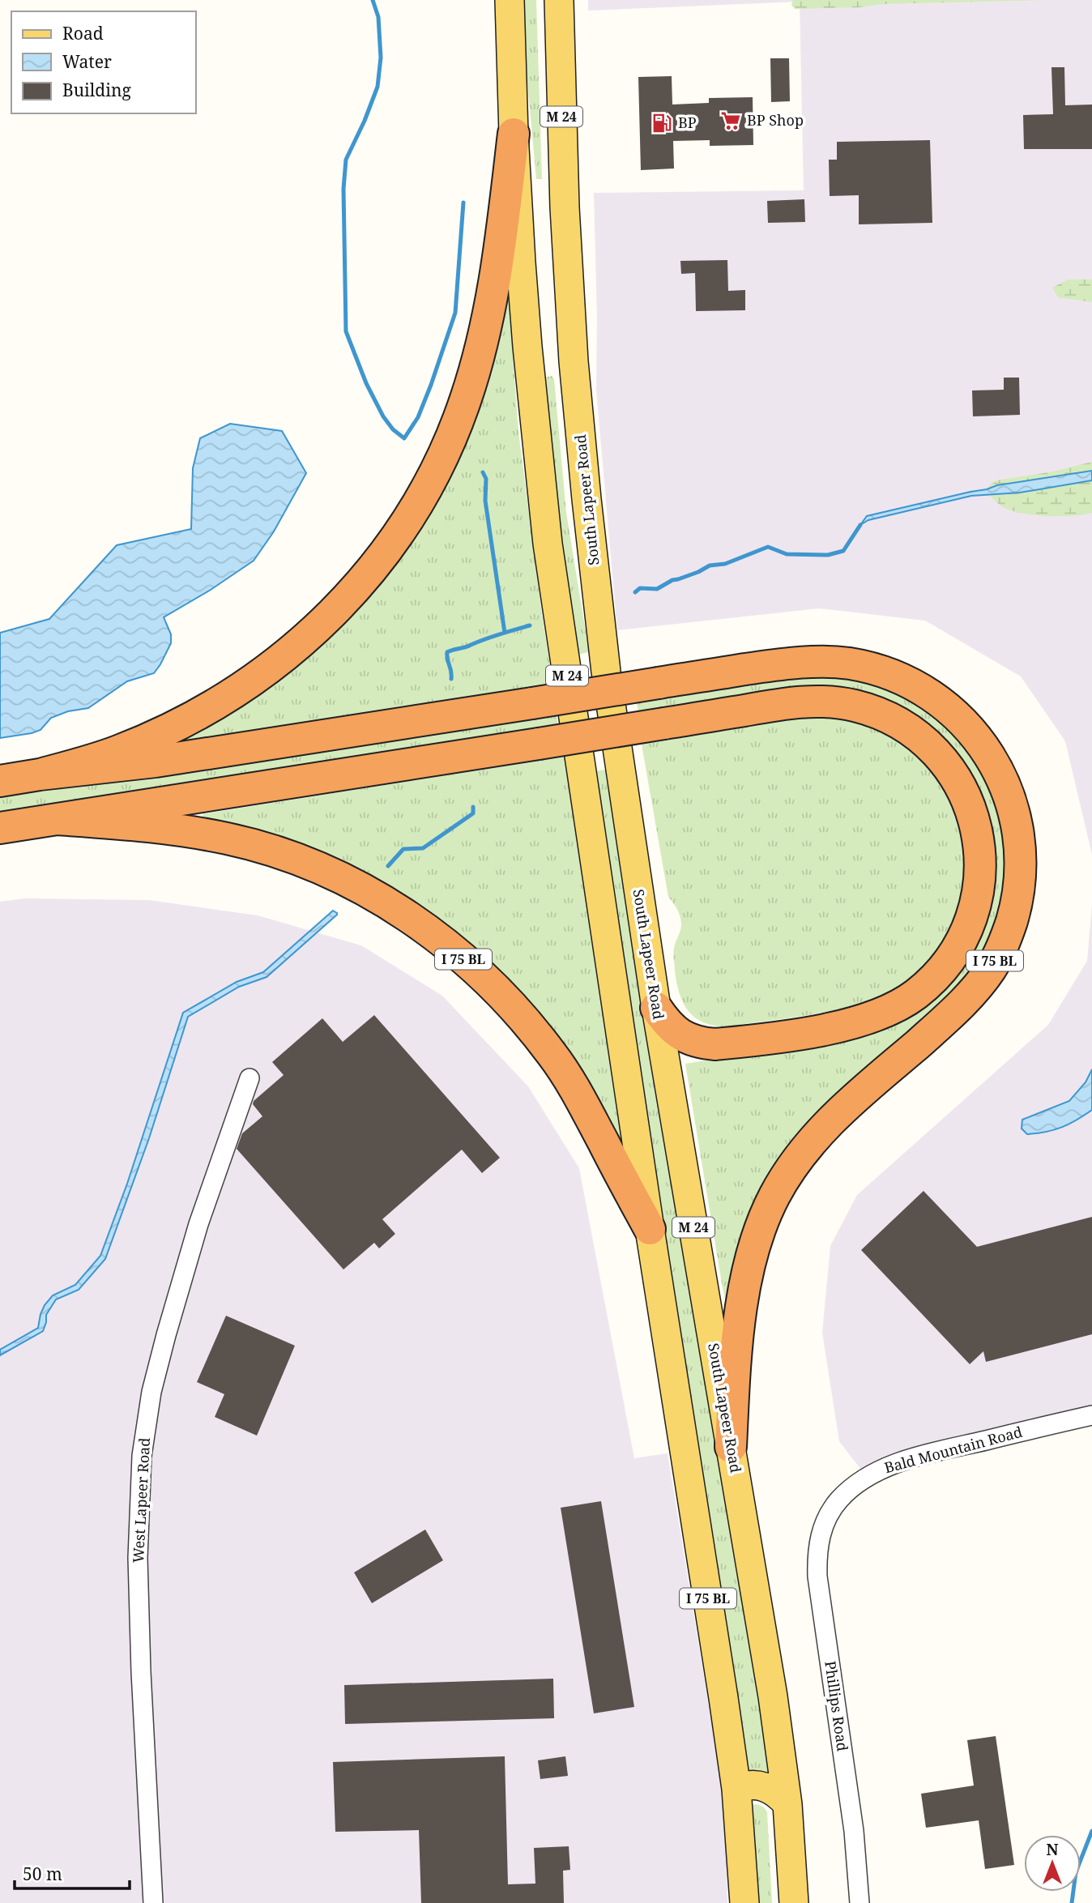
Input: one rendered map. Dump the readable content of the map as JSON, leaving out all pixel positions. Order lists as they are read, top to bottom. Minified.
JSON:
{"streets":{"highway":["I 75 BL"],"main road":["M 24","South Lapeer Road"],"street":["Bald Mountain Road","West Lapeer Road","Phillips Road"]},"crossings":[["M 24","I 75 BL"],["South Lapeer Road","I 75 BL"],["Bald Mountain Road","Phillips Road"]],"places":{"supermarket":["BP Shop"],"fuel station":["BP"]},"legend":["Road","Water","Building"],"scale_bar":"50 m","north":"top"}
